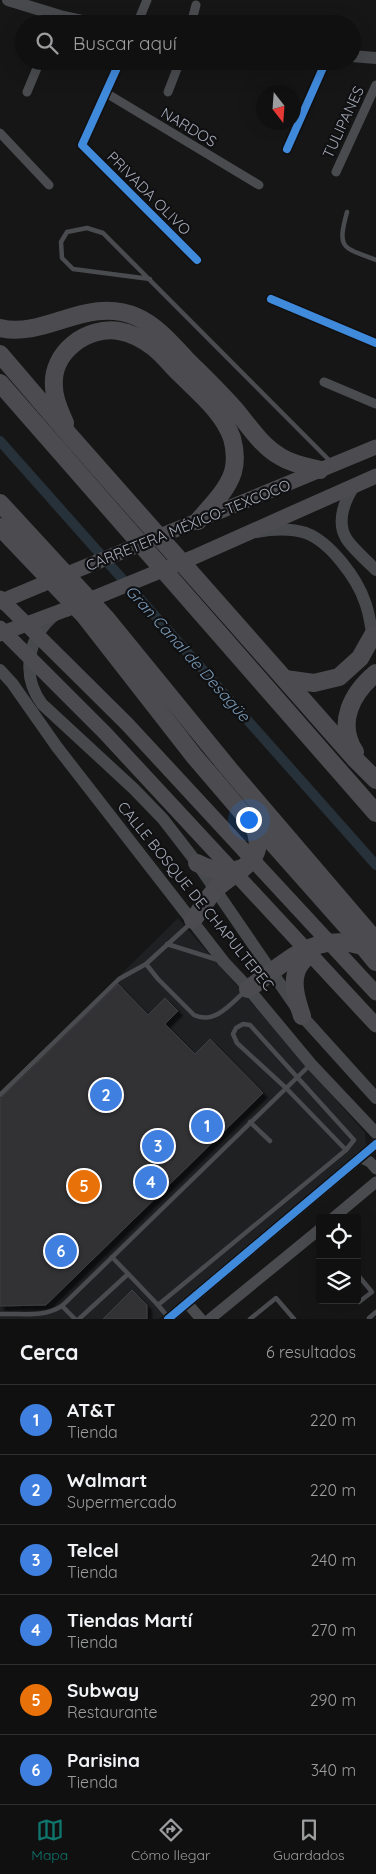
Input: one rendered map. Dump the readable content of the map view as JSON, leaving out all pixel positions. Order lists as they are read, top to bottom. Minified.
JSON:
{"streets":{"highway":["CARRETERA MÉXICO-TEXCOCO"],"main road":["CALLE BOSQUE DE CHAPULTEPEC"],"street":["TULIPANES","NARDOS","PRIVADA OLIVO"]},"crossings":[["NARDOS","PRIVADA OLIVO"],["CARRETERA MÉXICO-TEXCOCO","CALLE BOSQUE DE CHAPULTEPEC"]],"water":["Gran Canal de Desagüe"],"north":"bottom","page":{"search":"Buscar aquí","pins":["2","1","3","4","5","6"],"heading":["Cerca","6 resultados"],"list":[{"mark":"1","name":"AT&T","note":"Tienda","value":"220 m"},{"mark":"2","name":"Walmart","note":"Supermercado","value":"220 m"},{"mark":"3","name":"Telcel","note":"Tienda","value":"240 m"},{"mark":"4","name":"Tiendas Martí","note":"Tienda","value":"270 m"},{"mark":"5","name":"Subway","note":"Restaurante","value":"290 m"},{"mark":"6","name":"Parisina","note":"Tienda","value":"340 m"}],"nav":["Mapa","Cómo llegar","Guardados"]}}
